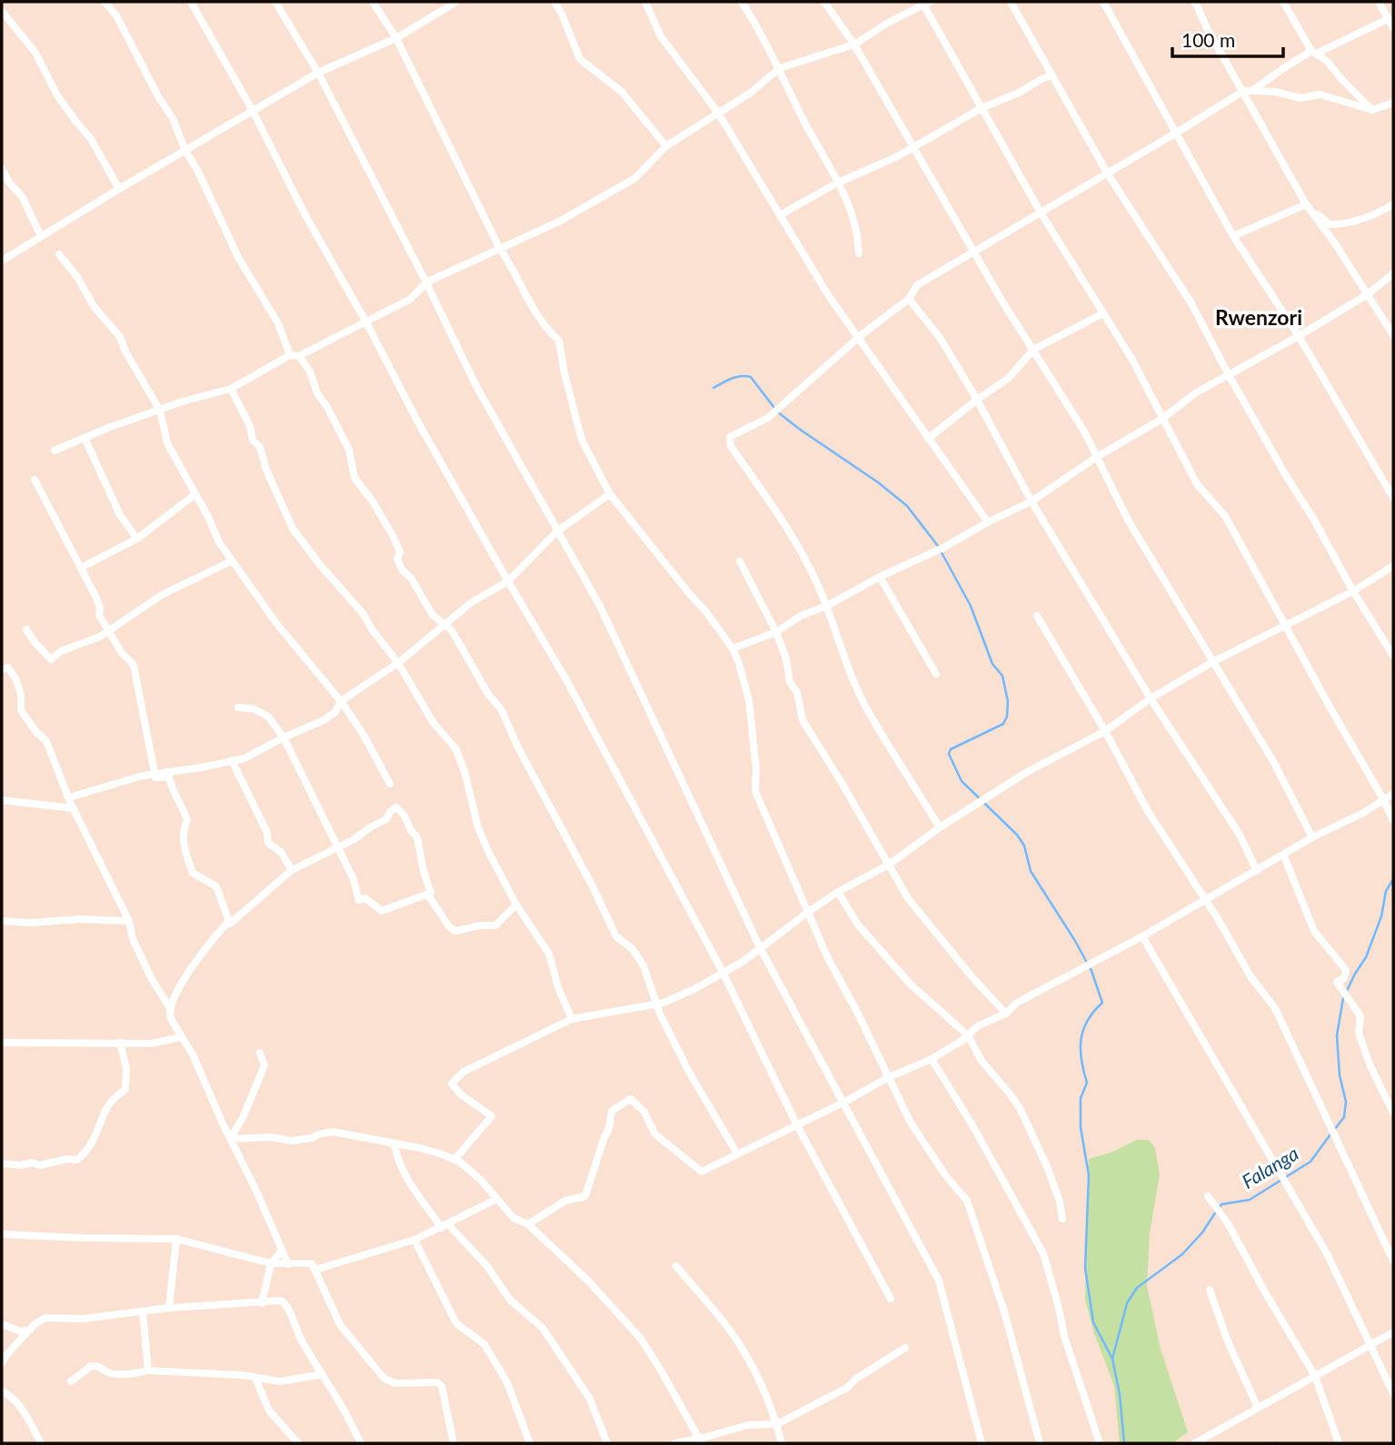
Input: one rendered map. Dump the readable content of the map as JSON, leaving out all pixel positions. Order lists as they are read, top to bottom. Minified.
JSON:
{"districts":["Rwenzori"],"water":["Falanga"],"scale_bar":"100 m"}
